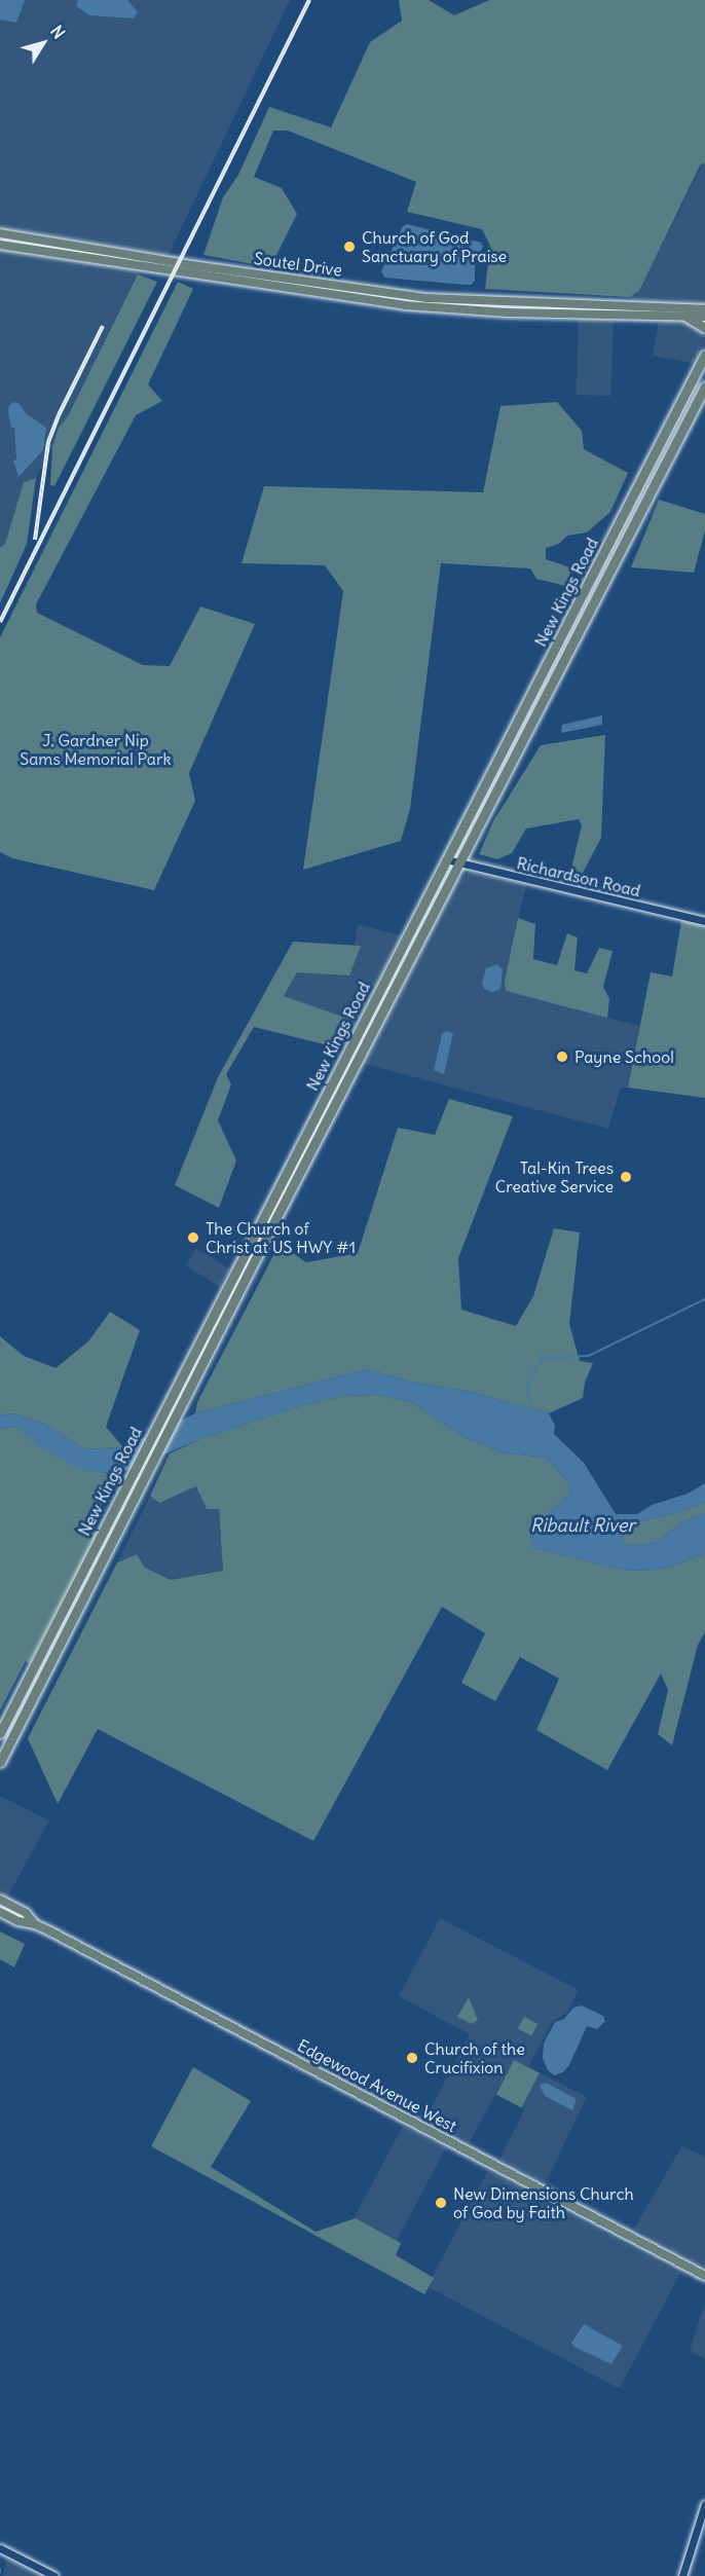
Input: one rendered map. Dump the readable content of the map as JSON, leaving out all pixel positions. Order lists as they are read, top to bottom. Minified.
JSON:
{"streets":{"highway":["New Kings Road"],"main road":["Soutel Drive","Edgewood Avenue West"],"street":["Richardson Road"]},"crossings":[["New Kings Road","Richardson Road"]],"water":["Ribault River"],"parks":["J. Gardner Nip Sams Memorial Park"],"places":["Church of God Sanctuary of Praise","Payne School","Tal-Kin Trees Creative Service","The Church of Christ at US HWY #1","Church of the Crucifixion","New Dimensions Church of God by Faith"],"north":"top right"}
